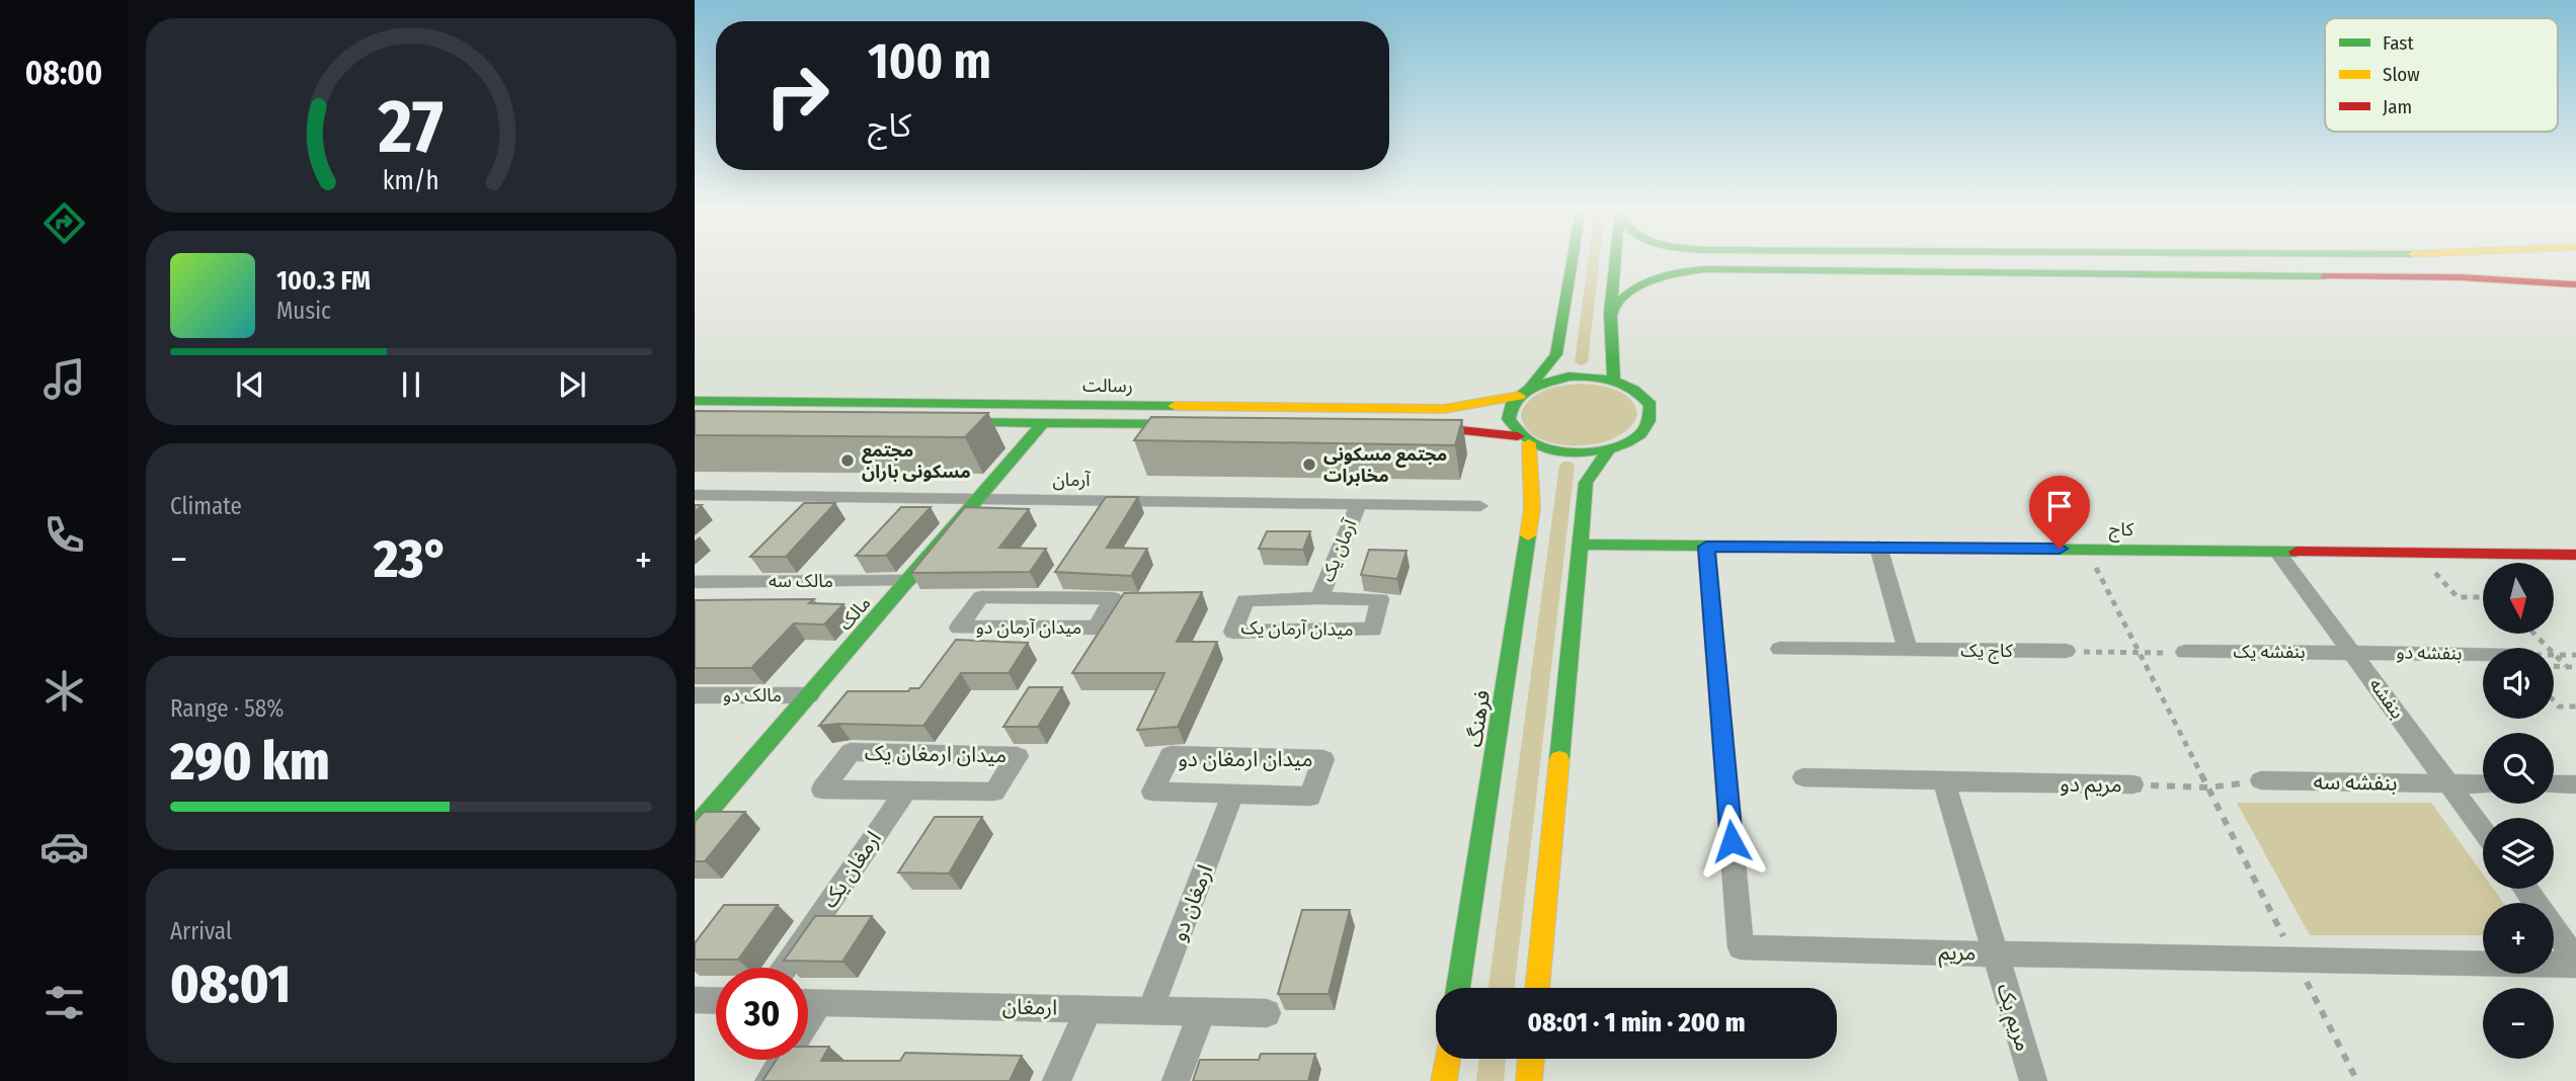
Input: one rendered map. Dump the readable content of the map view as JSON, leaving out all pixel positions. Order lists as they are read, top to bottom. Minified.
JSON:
{"streets":{"main road":["رسالت","کاج","مالک","فرهنگ"],"street":["آرمان","آرمان یک","مالک سه","میدان آرمان دو","میدان آرمان یک","کاج یک","بنفشه یک","بنفشه دو","مالک دو","بنفشه","میدان ارمغان یک","میدان ارمغان دو","بنفشه سه","مریم دو","ارمغان یک","ارمغان دو","مریم","ارمغان","مریم یک"]},"crossings":[["رسالت","فرهنگ"],["آرمان","آرمان یک"],["آرمان","مالک"],["کاج","بنفشه"],["کاج","مریم"],["آرمان یک","میدان آرمان یک"],["مالک سه","مالک"],["مالک","مالک دو"],["بنفشه یک","بنفشه دو"],["بنفشه یک","بنفشه"],["بنفشه دو","بنفشه"],["بنفشه","بنفشه سه"],["میدان ارمغان یک","ارمغان یک"],["میدان ارمغان دو","ارمغان دو"],["مریم دو","مریم"],["مریم دو","مریم یک"],["ارمغان دو","ارمغان"],["مریم","مریم یک"]],"places":["مجتمع مسکونی باران","مجتمع مسکونی مخابرات"],"legend":["Fast","Slow","Jam"],"north":"bottom","page":{"tabs":"08:00","turn":["100 m","کاج"],"song":["100.3 FM","Music"],"tile":["Climate",["Range · 58%","290 km"],["Arrival","08:01"]],"heat":["−","23°","+"],"map_buttons":["+","−"],"limit":"30","trip":"08:01 · 1 min · 200 m","gauge":["27","km/h"]}}
